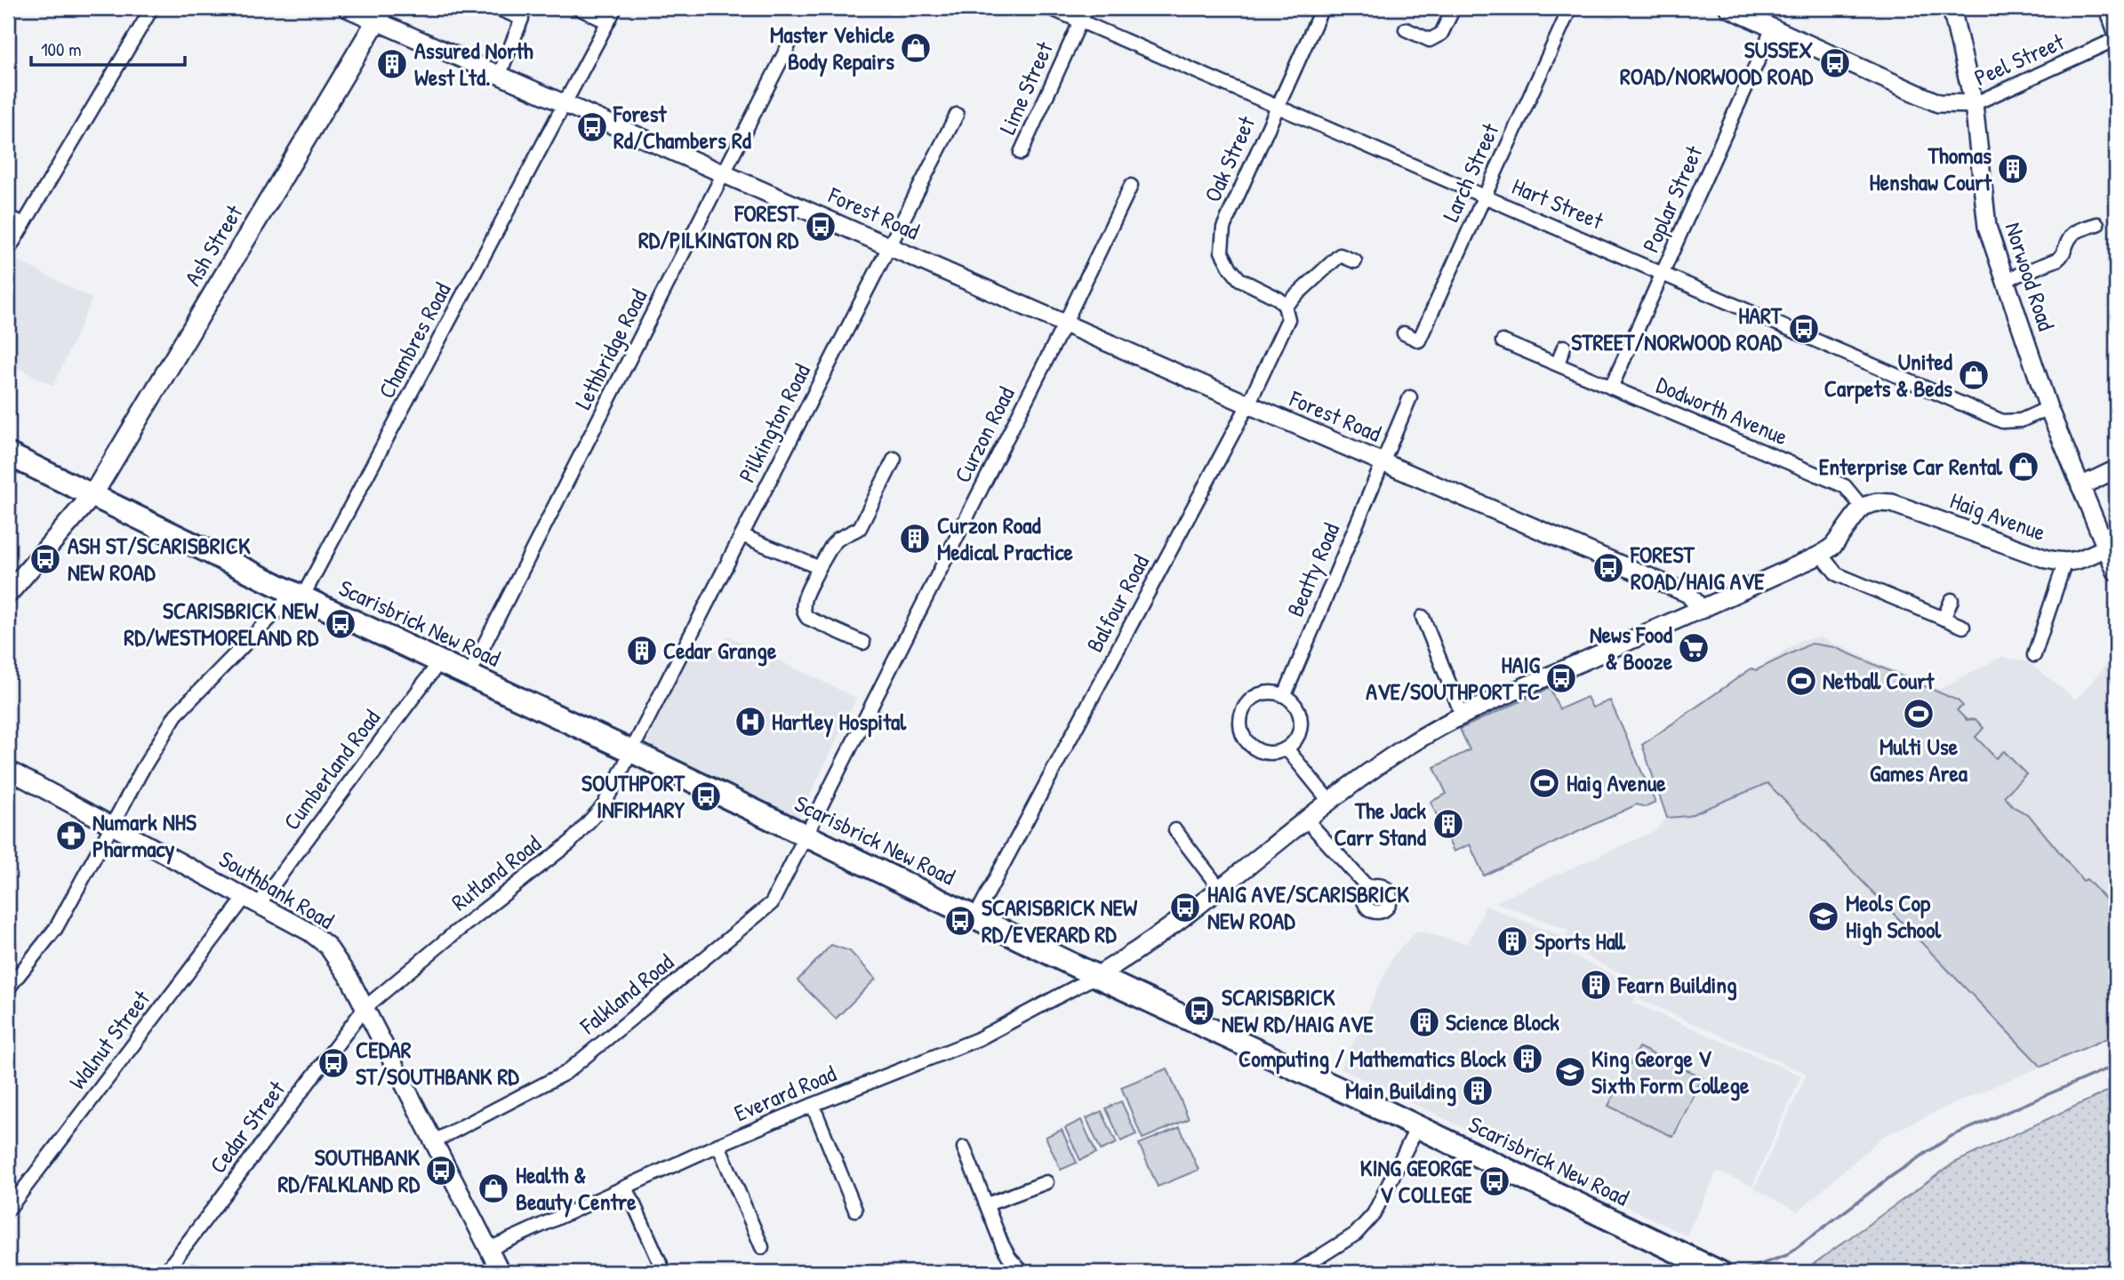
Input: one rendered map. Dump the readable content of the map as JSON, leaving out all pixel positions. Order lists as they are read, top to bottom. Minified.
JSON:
{"streets":{"highway":["Scarisbrick New Road"],"main road":["Ash Street"],"street":["Peel Street","Lime Street","Oak Street","Larch Street","Poplar Street","Hart Street","Forest Road","Norwood Road","Chambres Road","Lethbridge Road","Dodworth Avenue","Pilkington Road","Curzon Road","Haig Avenue","Beatty Road","Balfour Road","Cumberland Road","Rutland Road","Southbank Road","Falkland Road","Walnut Street","Everard Road","Cedar Street"]},"crossings":[["Peel Street","Norwood Road"],["Lime Street","Hart Street"],["Oak Street","Hart Street"],["Oak Street","Balfour Road"],["Larch Street","Hart Street"],["Poplar Street","Hart Street"],["Poplar Street","Dodworth Avenue"],["Hart Street","Norwood Road"],["Forest Road","Ash Street"],["Forest Road","Chambres Road"],["Forest Road","Lethbridge Road"],["Forest Road","Pilkington Road"],["Forest Road","Curzon Road"],["Forest Road","Beatty Road"],["Forest Road","Balfour Road"],["Ash Street","Scarisbrick New Road"],["Norwood Road","Haig Avenue"],["Chambres Road","Scarisbrick New Road"],["Chambres Road","Southbank Road"],["Lethbridge Road","Scarisbrick New Road"],["Dodworth Avenue","Haig Avenue"],["Pilkington Road","Scarisbrick New Road"],["Pilkington Road","Rutland Road"],["Curzon Road","Scarisbrick New Road"],["Curzon Road","Falkland Road"],["Balfour Road","Scarisbrick New Road"],["Scarisbrick New Road","Cumberland Road"],["Scarisbrick New Road","Rutland Road"],["Scarisbrick New Road","Falkland Road"],["Scarisbrick New Road","Everard Road"],["Cumberland Road","Southbank Road"],["Cumberland Road","Walnut Street"],["Rutland Road","Southbank Road"],["Rutland Road","Cedar Street"],["Southbank Road","Falkland Road"],["Southbank Road","Walnut Street"],["Southbank Road","Everard Road"],["Southbank Road","Cedar Street"]],"places":{"shop":["Master Vehicle Body Repairs","United Carpets & Beds","Enterprise Car Rental","Health & Beauty Centre"],"bus stop":["SUSSEX ROAD/NORWOOD ROAD","Forest Rd/Chambers Rd","FOREST RD/PILKINGTON RD","HART STREET/NORWOOD ROAD","ASH ST/SCARISBRICK NEW ROAD","FOREST ROAD/HAIG AVE","SCARISBRICK NEW RD/WESTMORELAND RD","HAIG AVE/SOUTHPORT FC","SOUTHPORT INFIRMARY","HAIG AVE/SCARISBRICK NEW ROAD","SCARISBRICK NEW RD/EVERARD RD","SCARISBRICK NEW RD/HAIG AVE","CEDAR ST/SOUTHBANK RD","SOUTHBANK RD/FALKLAND RD","KING GEORGE V COLLEGE"],"building":["Assured North West Ltd.","Thomas Henshaw Court","Curzon Road Medical Practice","Cedar Grange","The Jack Carr Stand","Sports Hall","Fearn Building","Science Block","Computing / Mathematics Block","Main Building"],"supermarket":["News Food & Booze"],"sports":["Netball Court","Multi Use Games Area","Haig Avenue"],"hospital":["Hartley Hospital"],"pharmacy":["Numark NHS Pharmacy"],"school or university":["Meols Cop High School","King George V Sixth Form College"]},"scale_bar":"100 m"}
